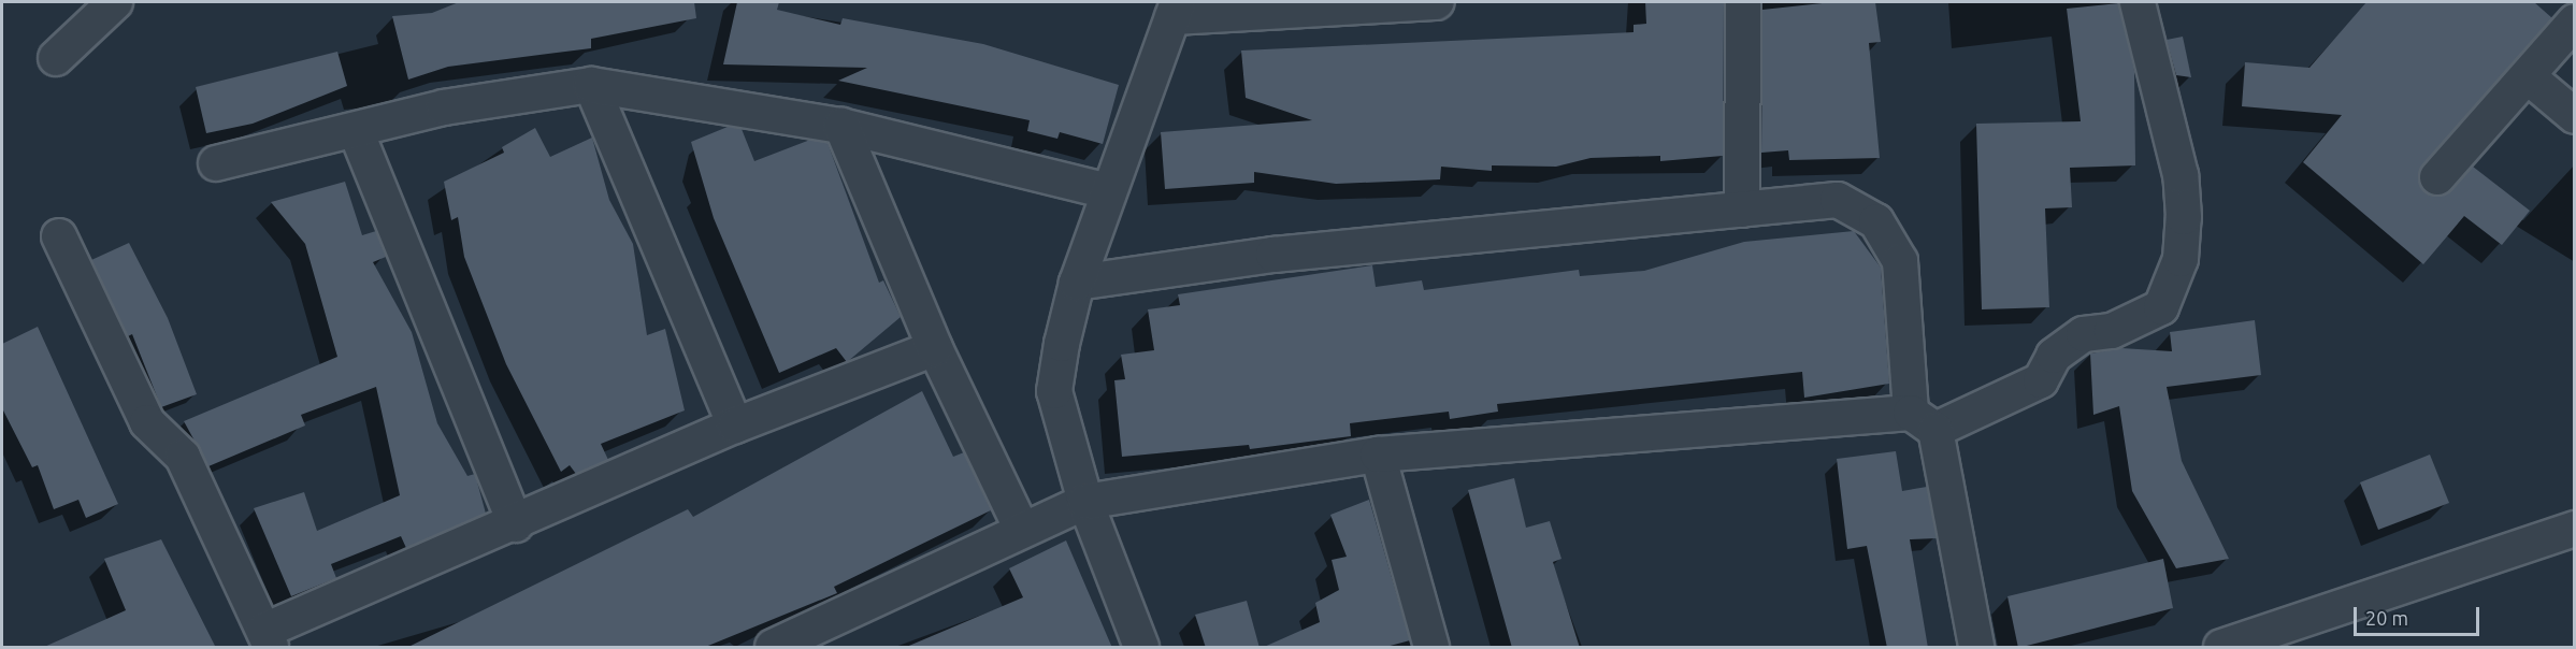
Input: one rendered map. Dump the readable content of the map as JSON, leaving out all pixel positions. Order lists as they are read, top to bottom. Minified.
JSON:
{"scale_bar":"20 m"}
